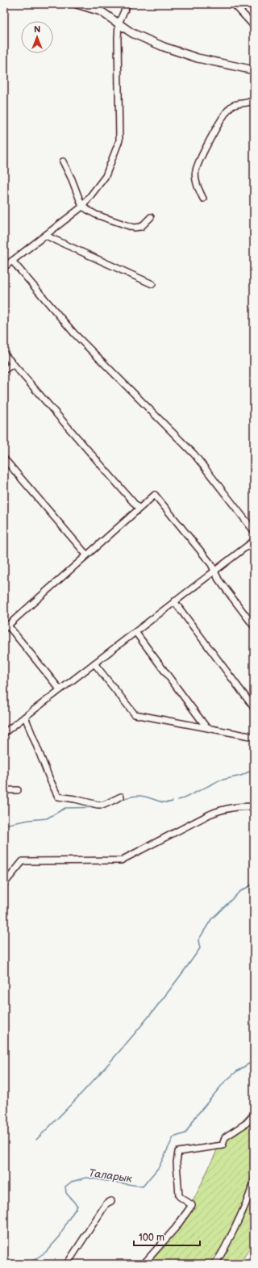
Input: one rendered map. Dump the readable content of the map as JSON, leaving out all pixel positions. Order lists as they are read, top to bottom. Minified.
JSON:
{"water":["Таларык"],"scale_bar":"100 m","north":"top"}
